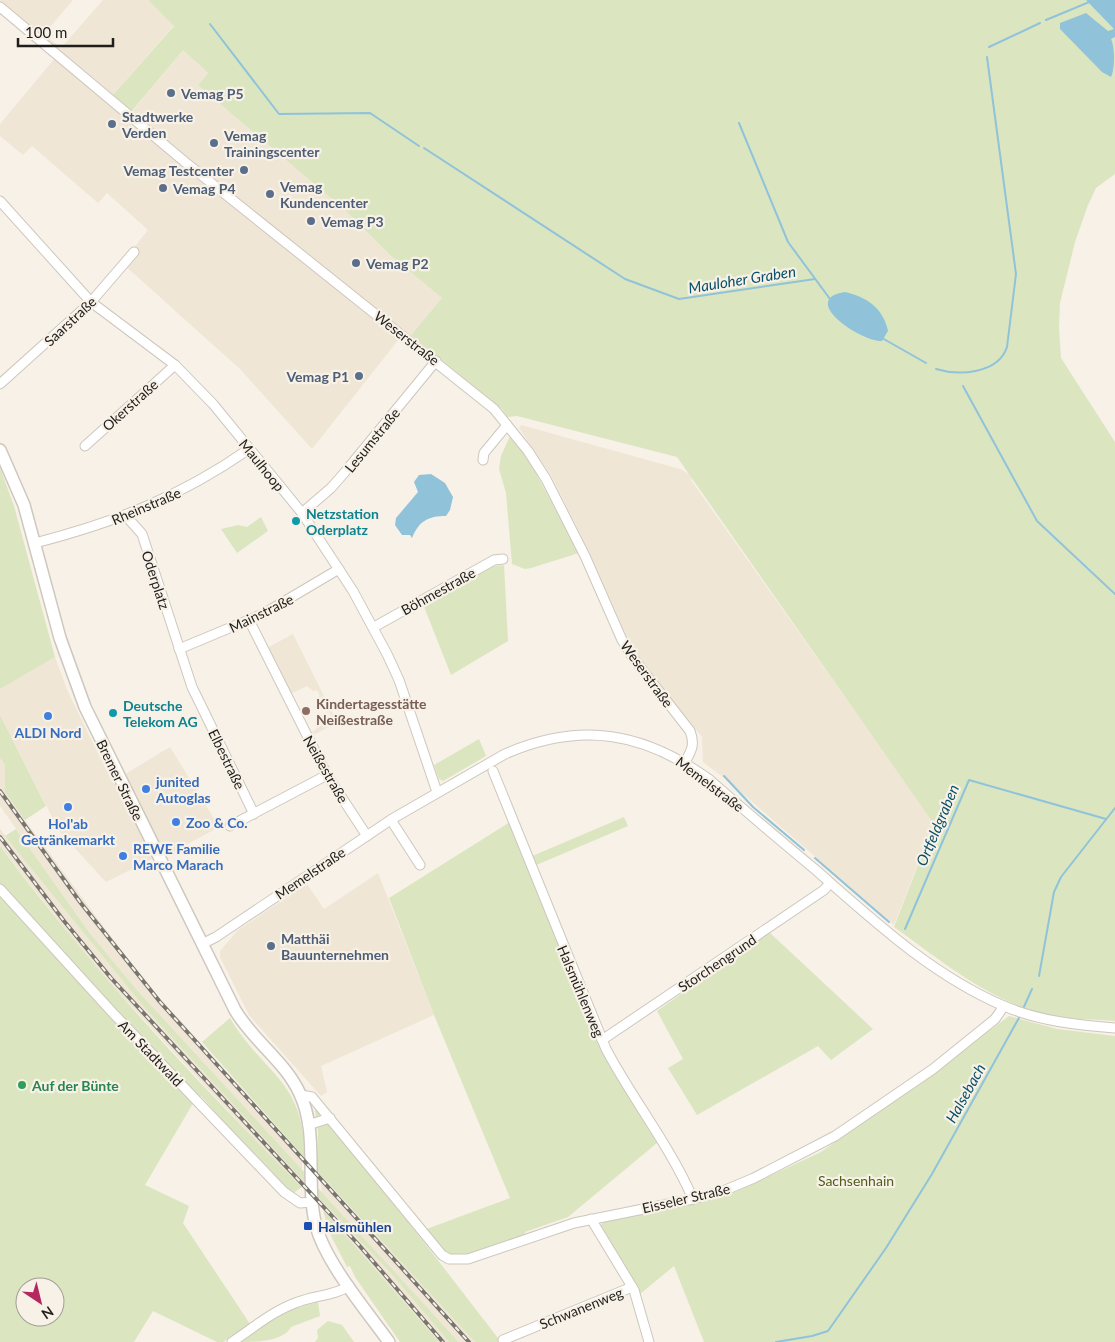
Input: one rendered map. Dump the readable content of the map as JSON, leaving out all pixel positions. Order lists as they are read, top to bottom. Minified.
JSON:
{"streets":{"main road":["Bremer Straße"],"street":["Saarstraße","Weserstraße","Okerstraße","Lesumstraße","Maulhoop","Rheinstraße","Oderplatz","Böhmestraße","Mainstraße","Elbestraße","Neißestraße","Memelstraße","Storchengrund","Halsmühlenweg","Am Stadtwald","Eisseler Straße","Schwanenweg"]},"crossings":[["Saarstraße","Maulhoop"],["Weserstraße","Lesumstraße"],["Weserstraße","Memelstraße"],["Okerstraße","Maulhoop"],["Lesumstraße","Maulhoop"],["Maulhoop","Rheinstraße"],["Maulhoop","Böhmestraße"],["Maulhoop","Mainstraße"],["Maulhoop","Memelstraße"],["Rheinstraße","Oderplatz"],["Rheinstraße","Bremer Straße"],["Oderplatz","Mainstraße"],["Oderplatz","Elbestraße"],["Mainstraße","Elbestraße"],["Mainstraße","Neißestraße"],["Neißestraße","Memelstraße"],["Bremer Straße","Memelstraße"],["Bremer Straße","Am Stadtwald"],["Bremer Straße","Eisseler Straße"],["Memelstraße","Storchengrund"],["Memelstraße","Eisseler Straße"],["Storchengrund","Halsmühlenweg"],["Halsmühlenweg","Eisseler Straße"]],"water":["Mauloher Graben","Ortfeldgraben","Halsebach"],"parks":["Sachsenhain"],"places":{"other":["Vemag P5","Stadtwerke Verden","Vemag Trainingscenter","Vemag Testcenter","Vemag P4","Vemag Kundencenter","Vemag P3","Vemag P2","Vemag P1","Netzstation Oderplatz","Kindertagesstätte Neißestraße","Deutsche Telekom AG","ALDI Nord","junited Autoglas","Hol'ab Getränkemarkt","Zoo & Co.","REWE Familie Marco Marach","Matthäi Bauunternehmen","Auf der Bünte"],"transit":["Halsmühlen"]},"scale_bar":"100 m","north":"bottom right"}
